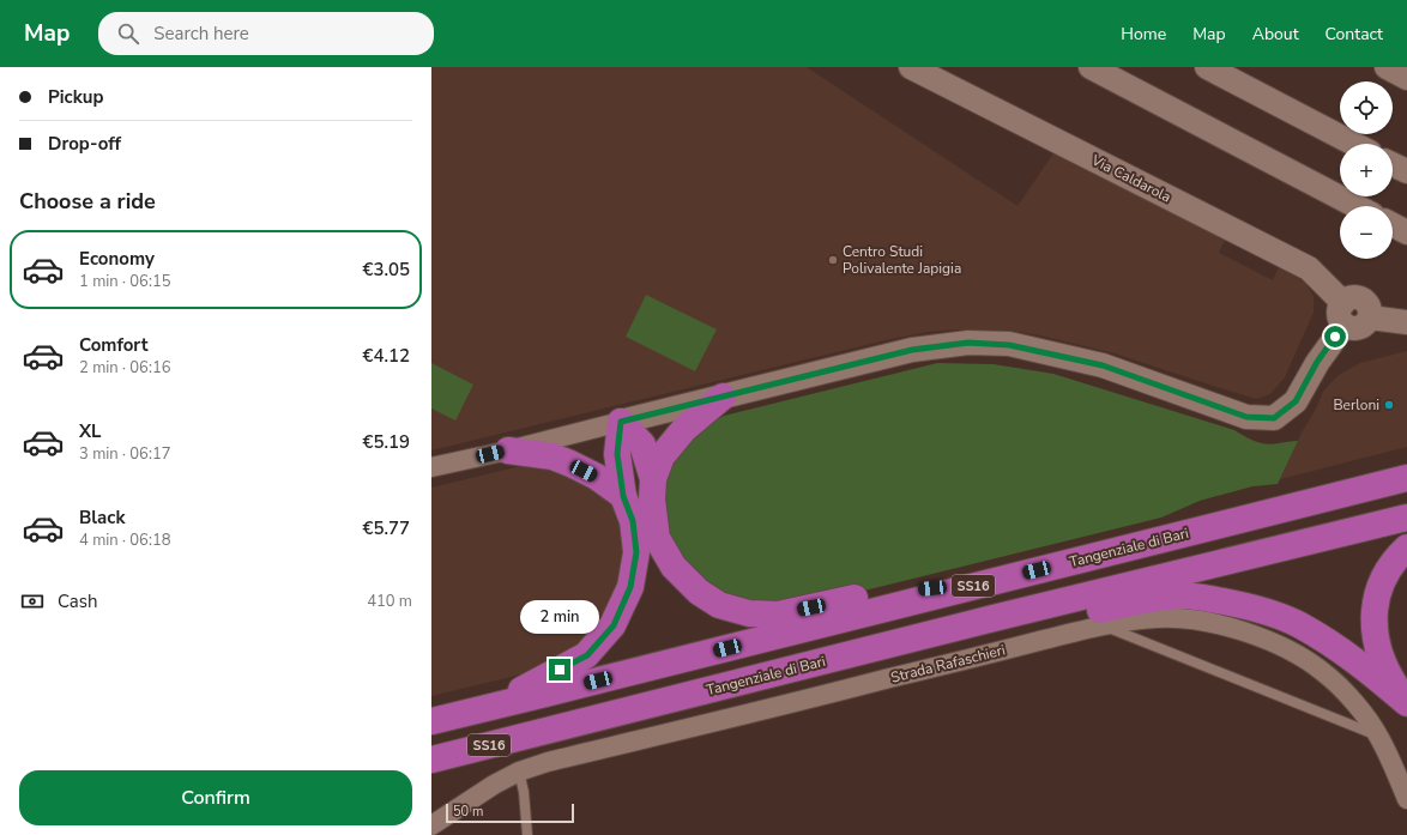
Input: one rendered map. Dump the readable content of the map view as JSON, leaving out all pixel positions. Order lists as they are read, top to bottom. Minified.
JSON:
{"streets":{"highway":["Tangenziale di Bari","SS16"],"street":["Via Caldarola","Strada Rafaschieri"]},"places":["Centro Studi Polivalente Japigia","Berloni"],"scale_bar":"50 m","page":{"header":"Map","search":"Search here","nav":["Home","Map","About","Contact"],"banner":["Pickup","Drop-off"],"map_buttons":["+","−"],"heading":"Choose a ride","list":[{"name":"Economy","note":"1 min · 06:15","value":"€3.05"},{"name":"Comfort","note":"2 min · 06:16","value":"€4.12"},{"name":"XL","note":"3 min · 06:17","value":"€5.19"},{"name":"Black","note":"4 min · 06:18","value":"€5.77"}],"pay":["Cash","410 m"],"bubble":"2 min","buttons":"Confirm","scale":"50 m"}}
